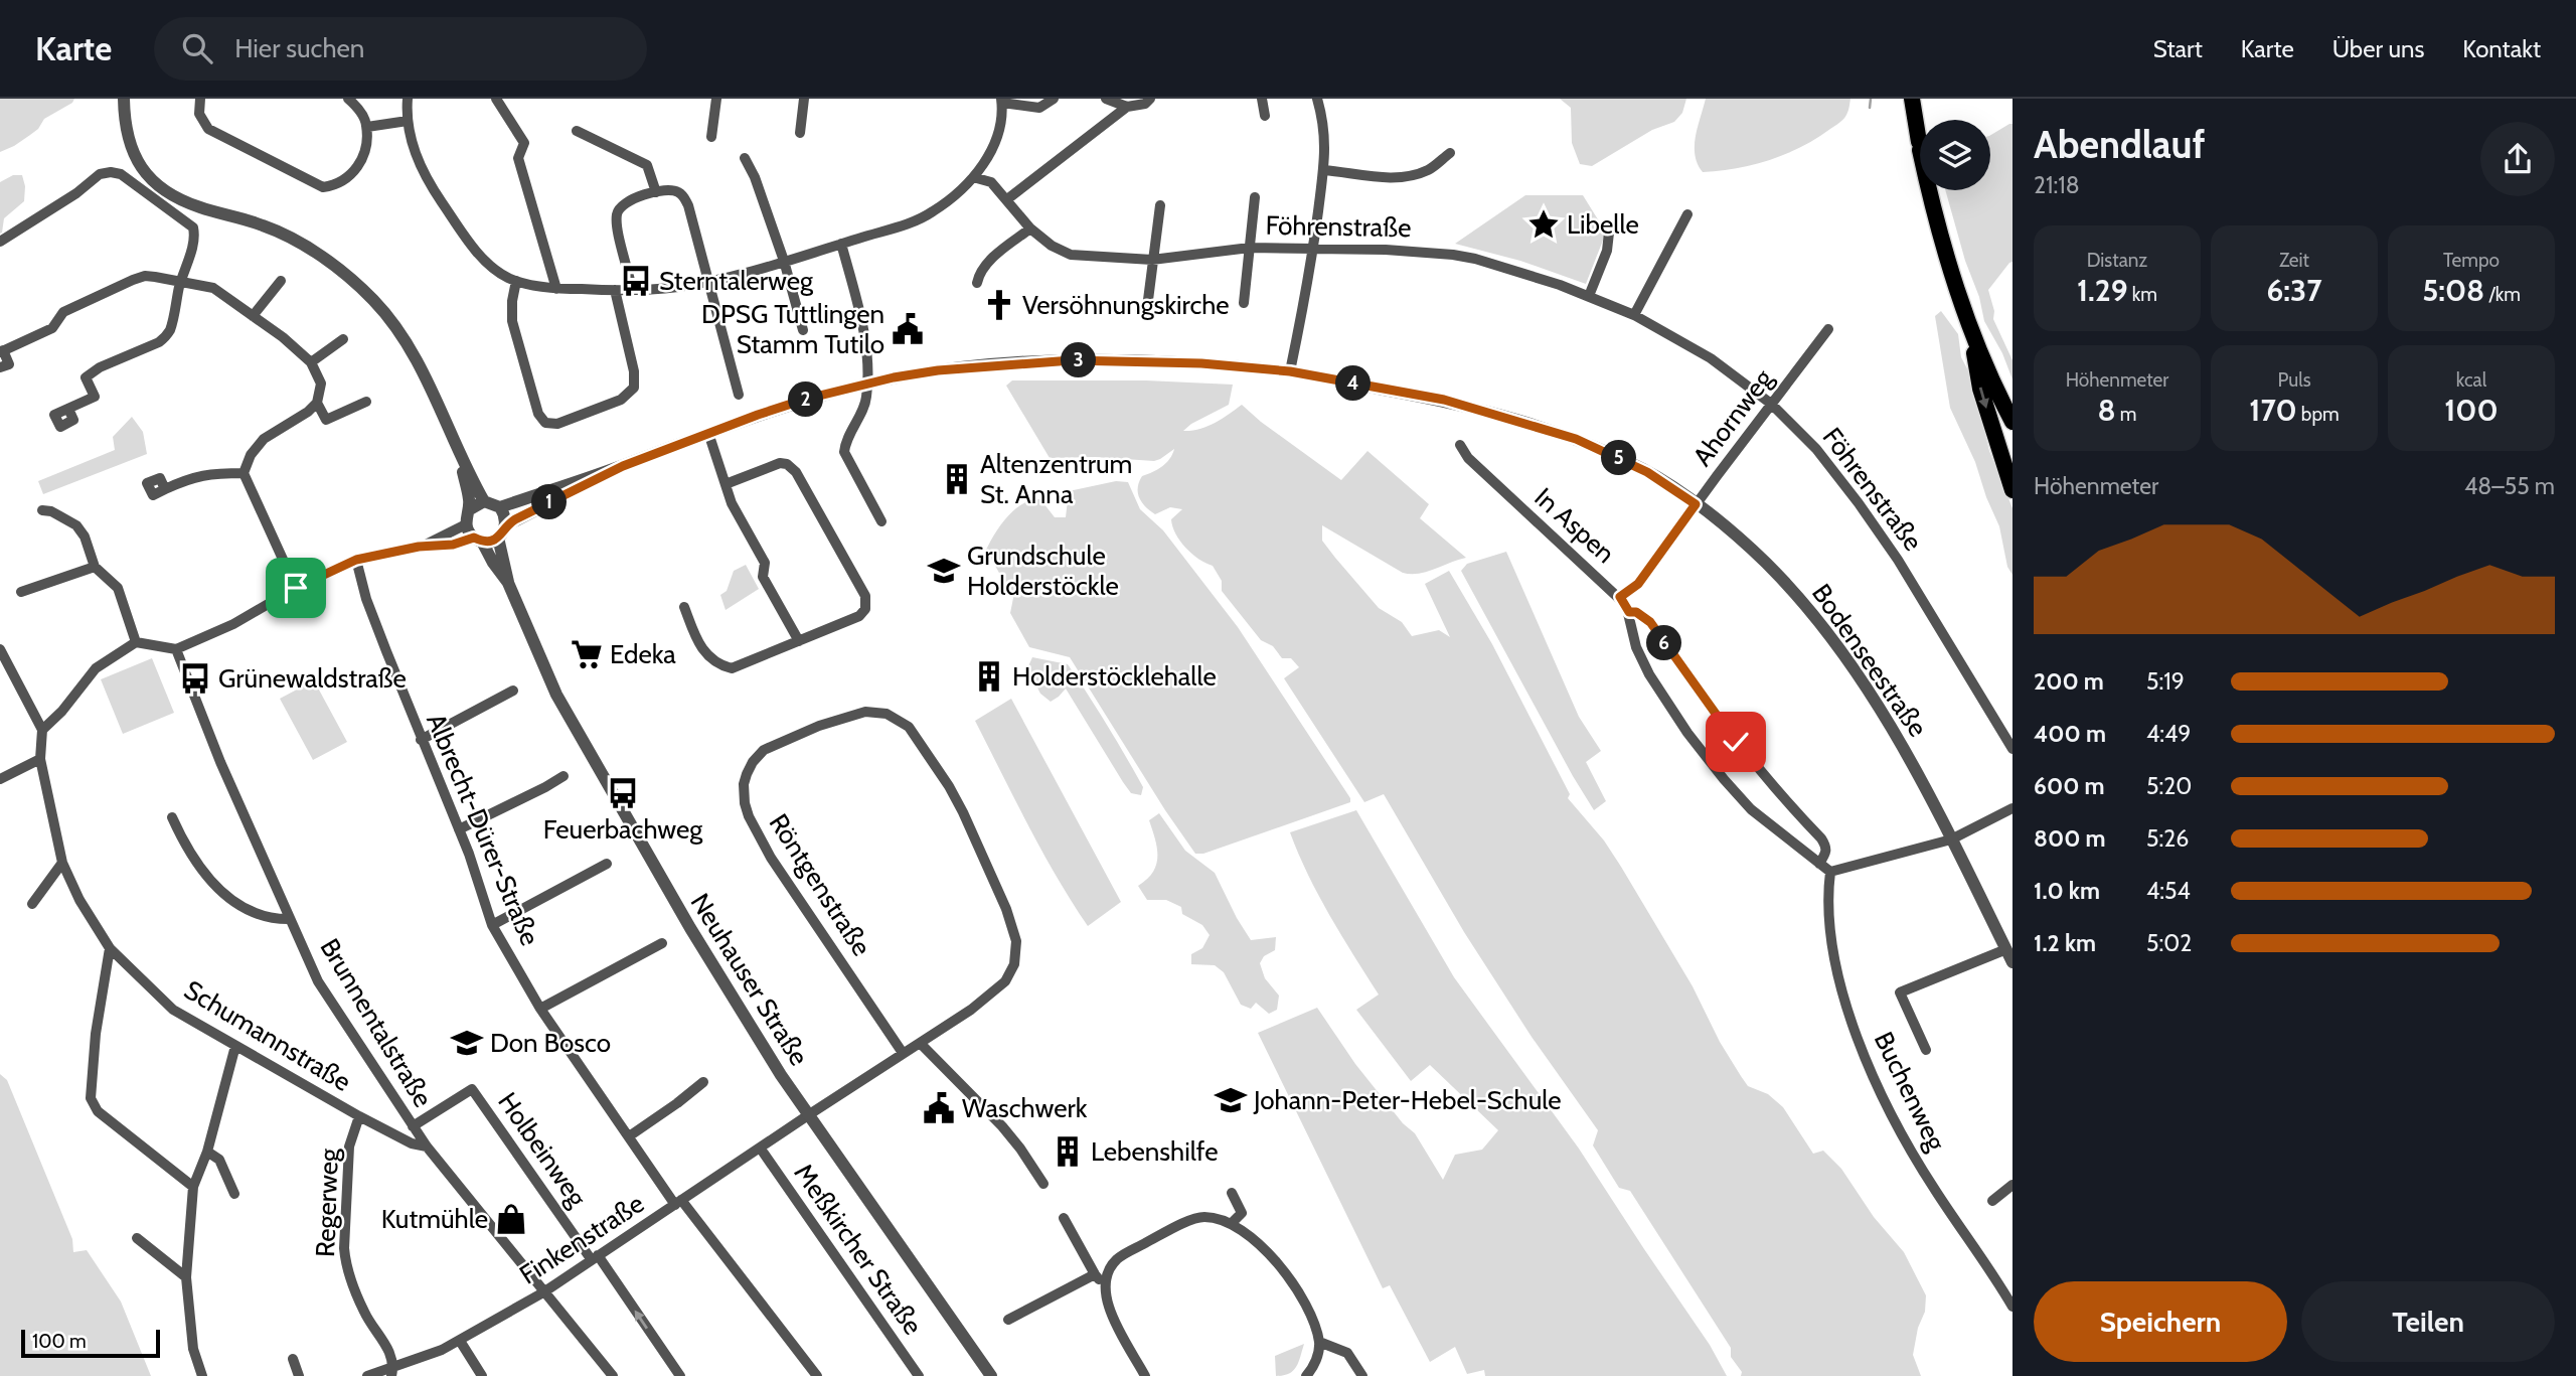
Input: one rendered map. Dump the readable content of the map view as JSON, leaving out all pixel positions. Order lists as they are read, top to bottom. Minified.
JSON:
{"streets":{"street":["Föhrenstraße","Ahornweg","In Aspen","Bodenseestraße","Albrecht-Dürer-Straße","Röntgenstraße","Neuhauser Straße","Brunnentalstraße","Schumannstraße","Buchenweg","Holbeinweg","Regerweg","Finkenstraße","Meßkircher Straße"]},"crossings":[["Föhrenstraße","Ahornweg"],["Ahornweg","In Aspen"],["Ahornweg","Bodenseestraße"],["In Aspen","Buchenweg"],["Bodenseestraße","Neuhauser Straße"],["Albrecht-Dürer-Straße","Finkenstraße"],["Röntgenstraße","Neuhauser Straße"],["Röntgenstraße","Finkenstraße"],["Neuhauser Straße","Finkenstraße"],["Brunnentalstraße","Schumannstraße"],["Brunnentalstraße","Holbeinweg"],["Brunnentalstraße","Finkenstraße"],["Schumannstraße","Regerweg"],["Holbeinweg","Finkenstraße"],["Regerweg","Finkenstraße"],["Finkenstraße","Meßkircher Straße"]],"places":{"place":["Libelle"],"bus stop":["Sterntalerweg","Grünewaldstraße","Feuerbachweg"],"church":["Versöhnungskirche"],"public building":["DPSG Tuttlingen Stamm Tutilo","Waschwerk"],"building":["Altenzentrum St. Anna","Holderstöcklehalle","Lebenshilfe"],"school or university":["Grundschule Holderstöckle","Don Bosco","Johann-Peter-Hebel-Schule"],"supermarket":["Edeka"],"shop":["Kutmühle"]},"scale_bar":"100 m","page":{"header":"Karte","search":"Hier suchen","nav":["Start","Karte","Über uns","Kontakt"],"heading":["Abendlauf","21:18"],"stats":[["Distanz","1.29 km"],["Zeit","6:37"],["Tempo","5:08 /km"],["Höhenmeter","8 m"],["Puls","170 bpm"],["kcal","100"]],"pins":["3","4","2","5","1","6"],"chart":["Höhenmeter","48–55 m"],"list":[{"name":"200 m","note":"5:19"},{"name":"400 m","note":"4:49"},{"name":"600 m","note":"5:20"},{"name":"800 m","note":"5:26"},{"name":"1.0 km","note":"4:54"},{"name":"1.2 km","note":"5:02"}],"buttons":["Speichern","Teilen"],"scale":"100 m"}}
